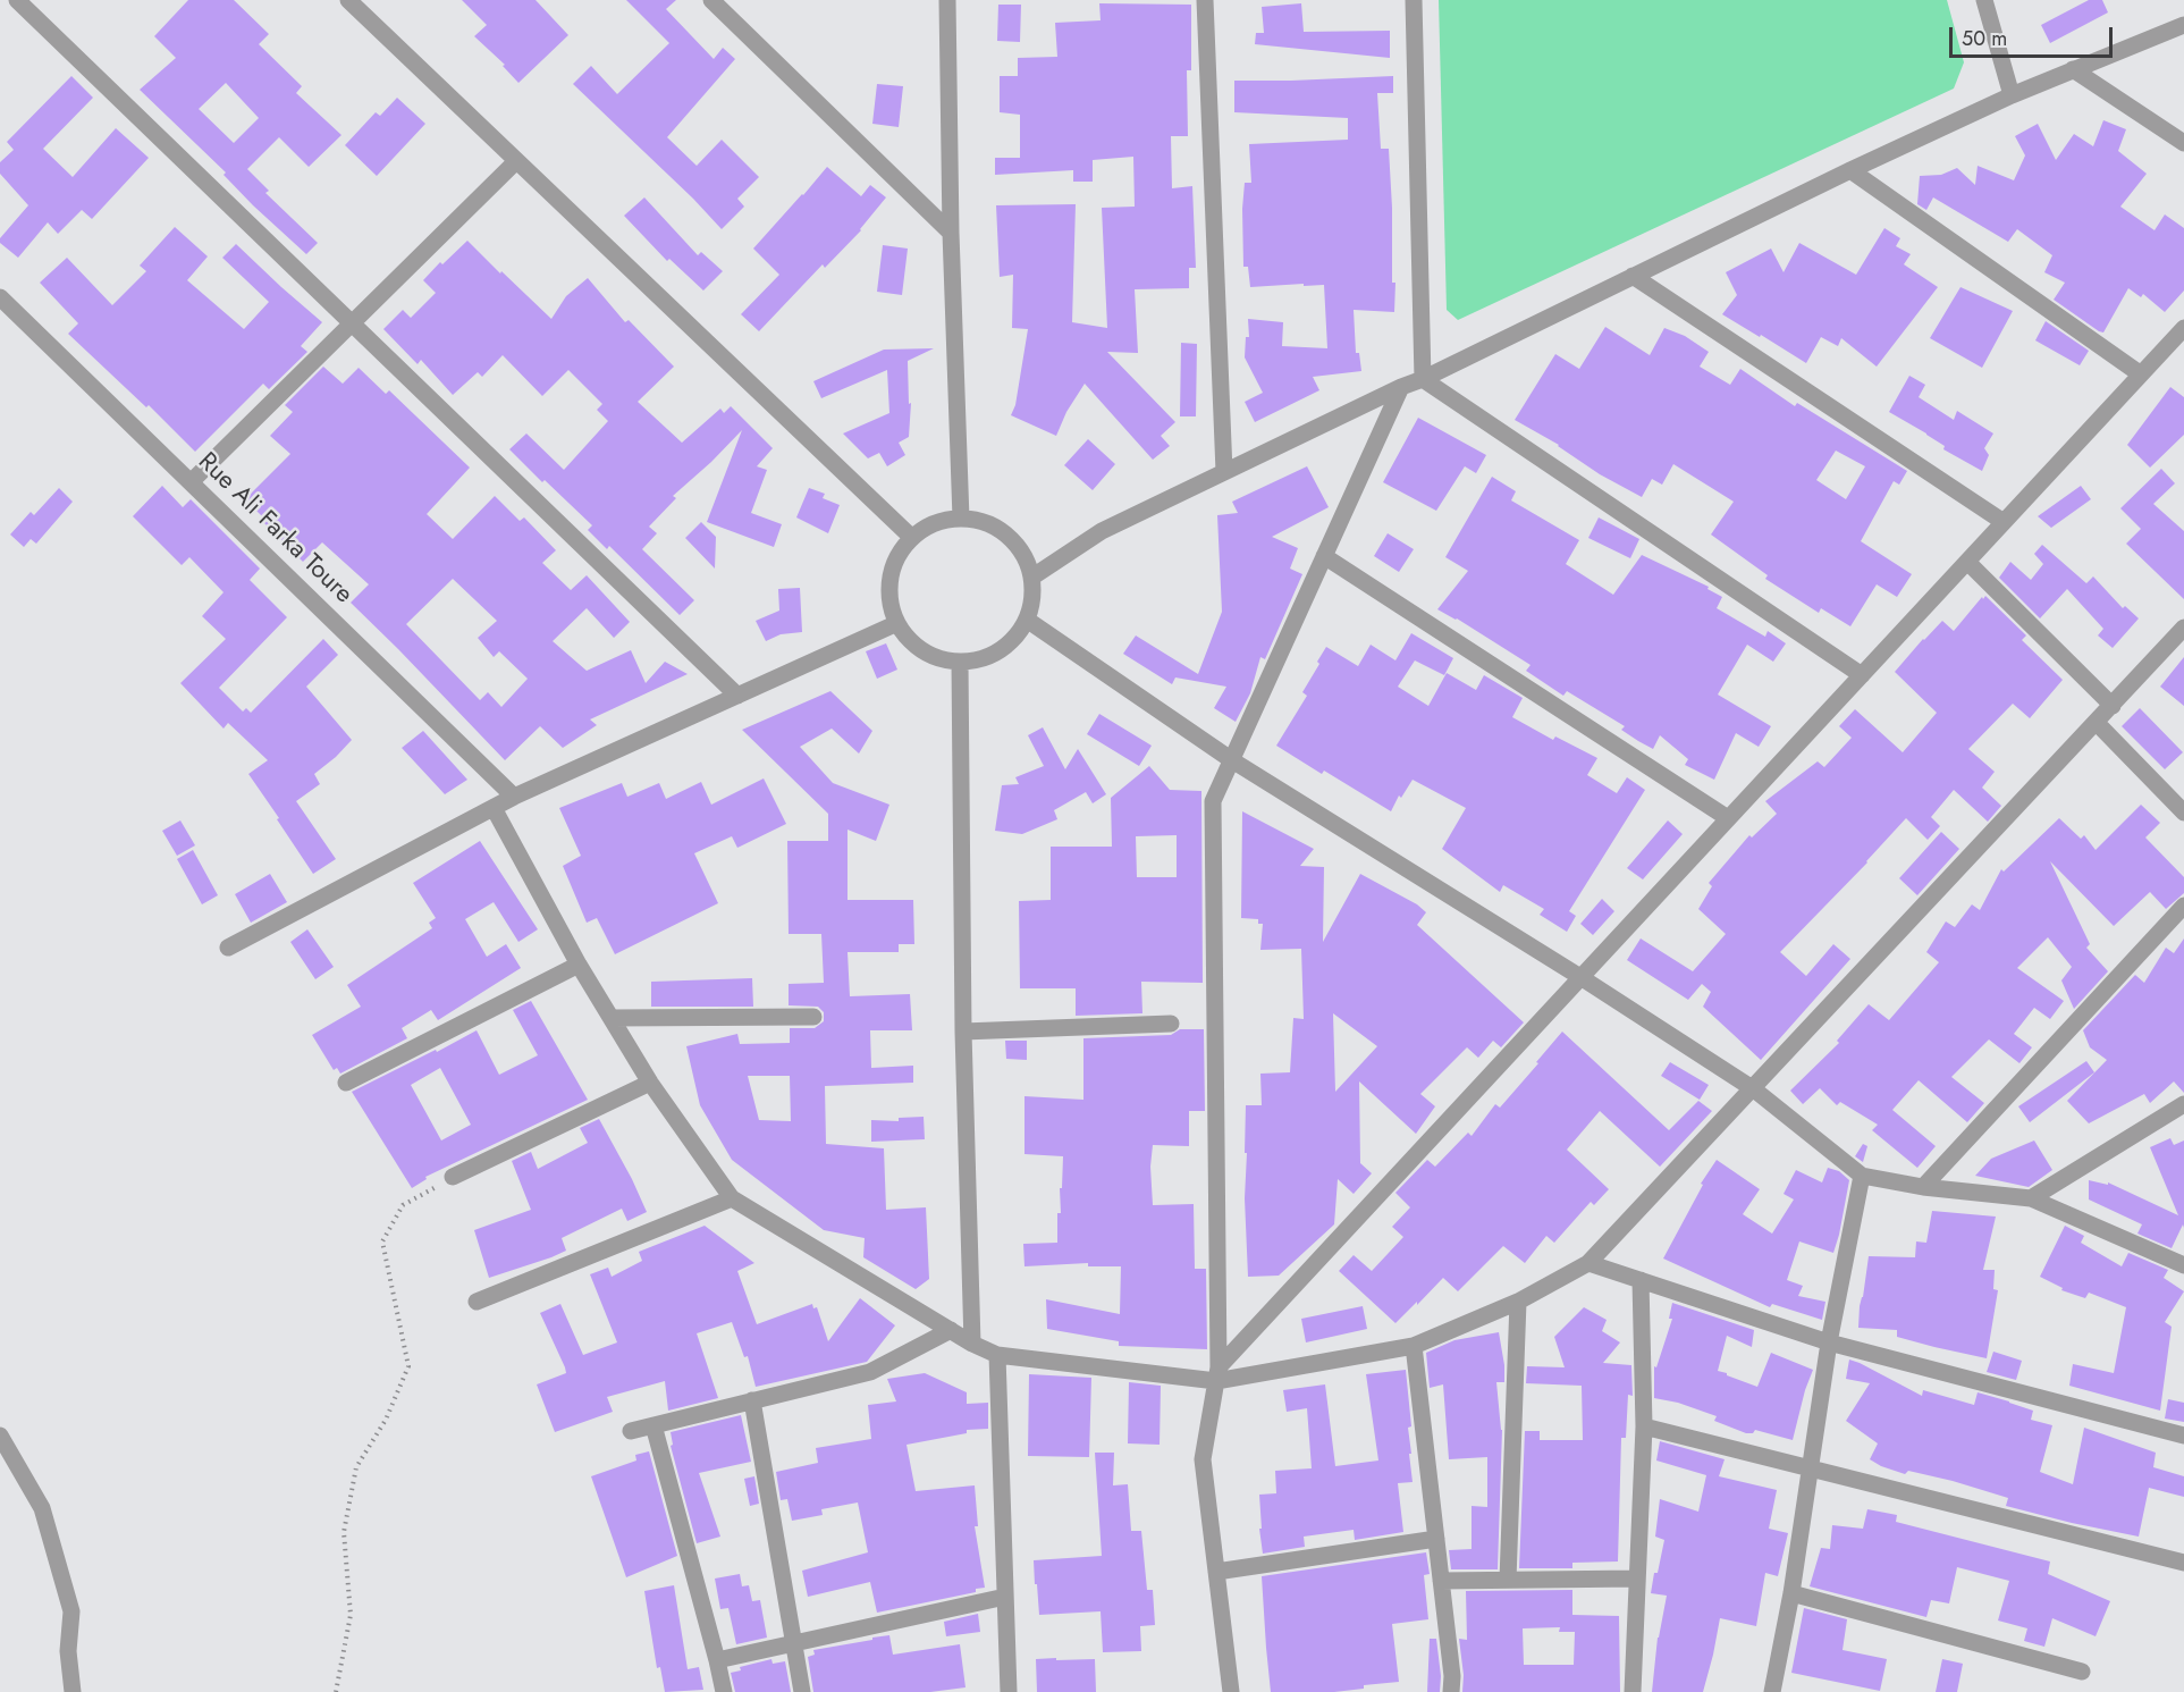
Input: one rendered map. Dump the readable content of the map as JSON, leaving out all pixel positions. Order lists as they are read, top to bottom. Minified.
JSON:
{"streets":{"street":["Rue Ali Farka Toure"]},"scale_bar":"50 m"}
